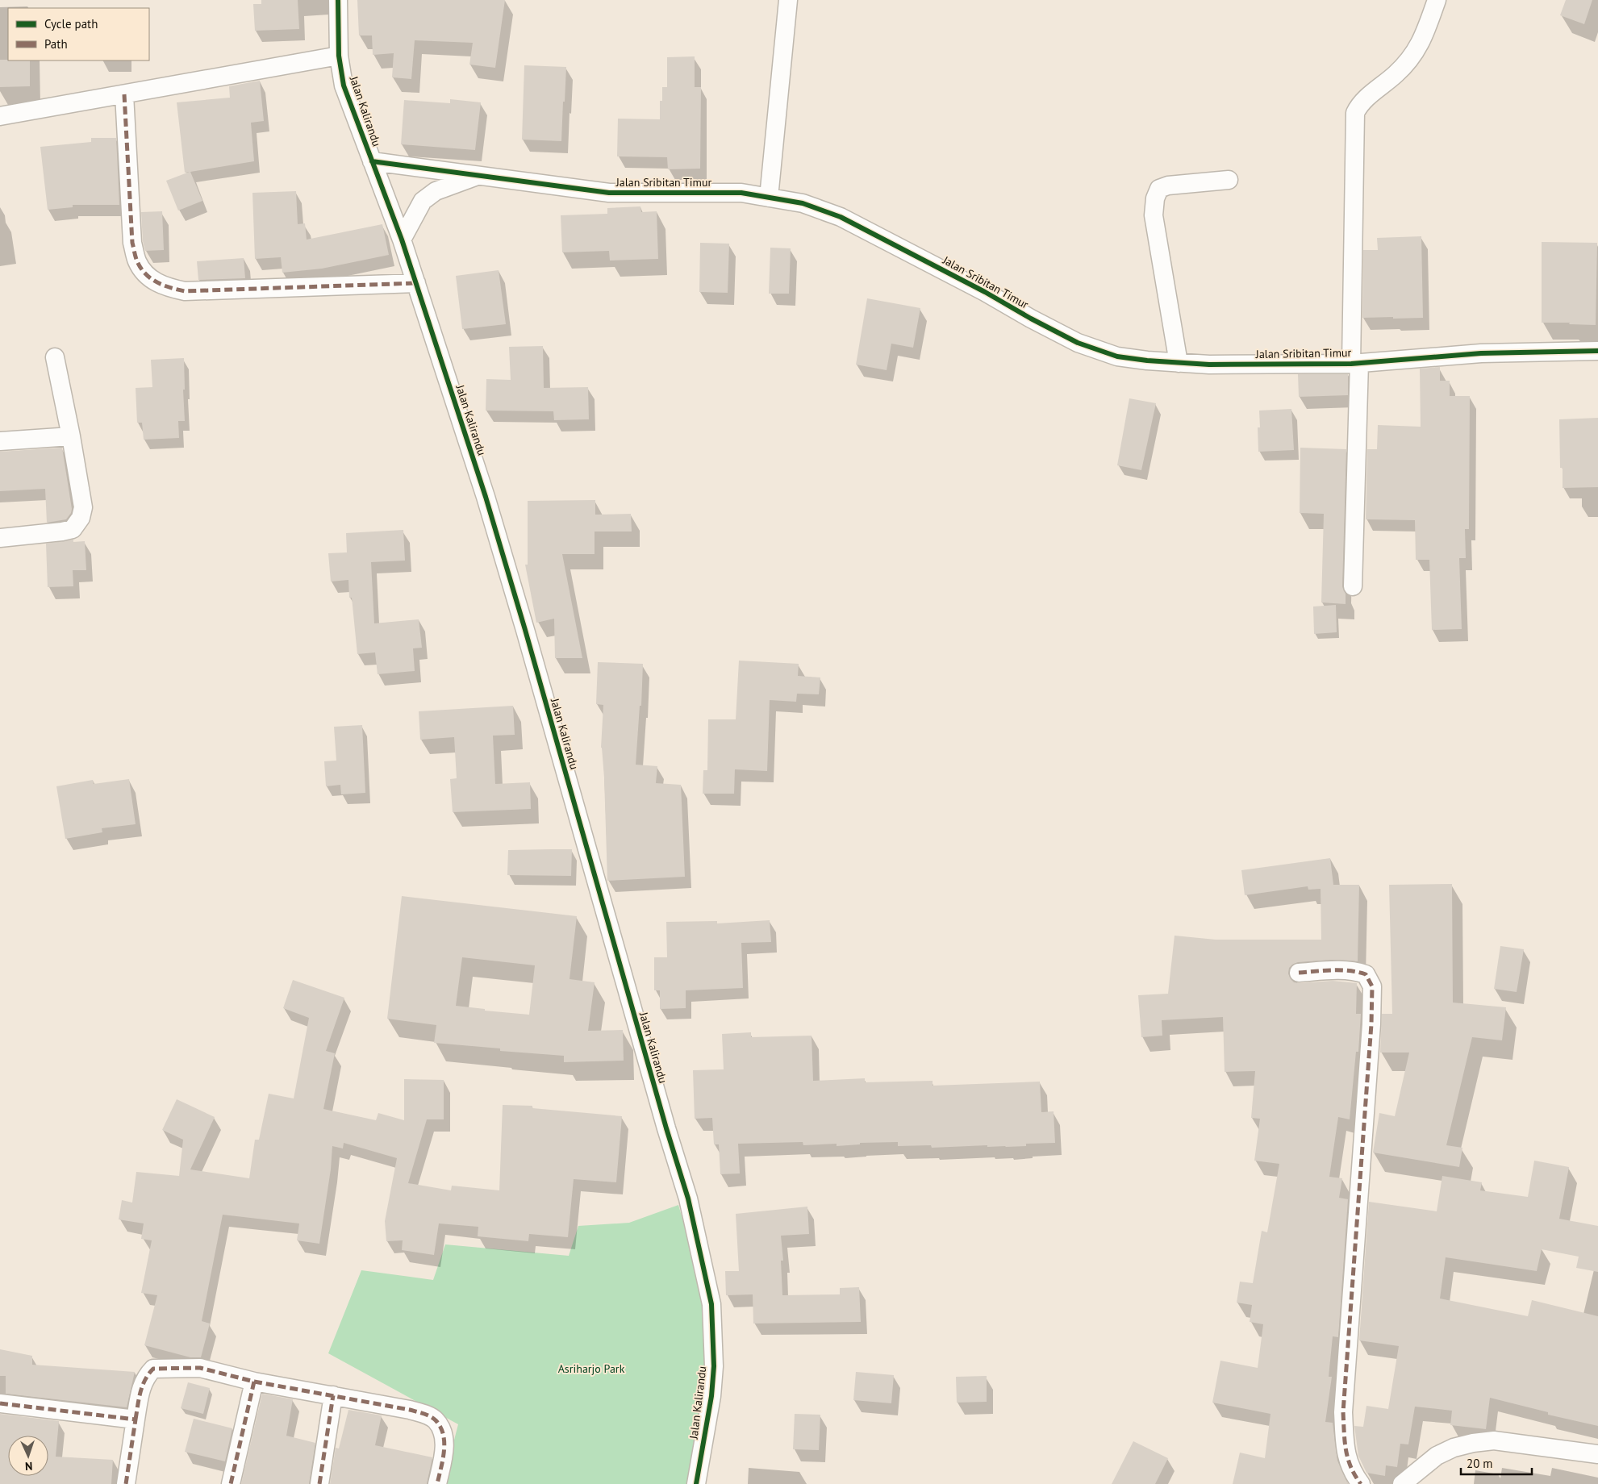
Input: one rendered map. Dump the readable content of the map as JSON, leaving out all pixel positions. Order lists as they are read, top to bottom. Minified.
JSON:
{"streets":{"street":["Jalan Kalirandu","Jalan Sribitan Timur"]},"crossings":[["Jalan Kalirandu","Jalan Sribitan Timur"]],"parks":["Asriharjo Park"],"legend":["Cycle path","Path"],"scale_bar":"20 m","north":"bottom"}
